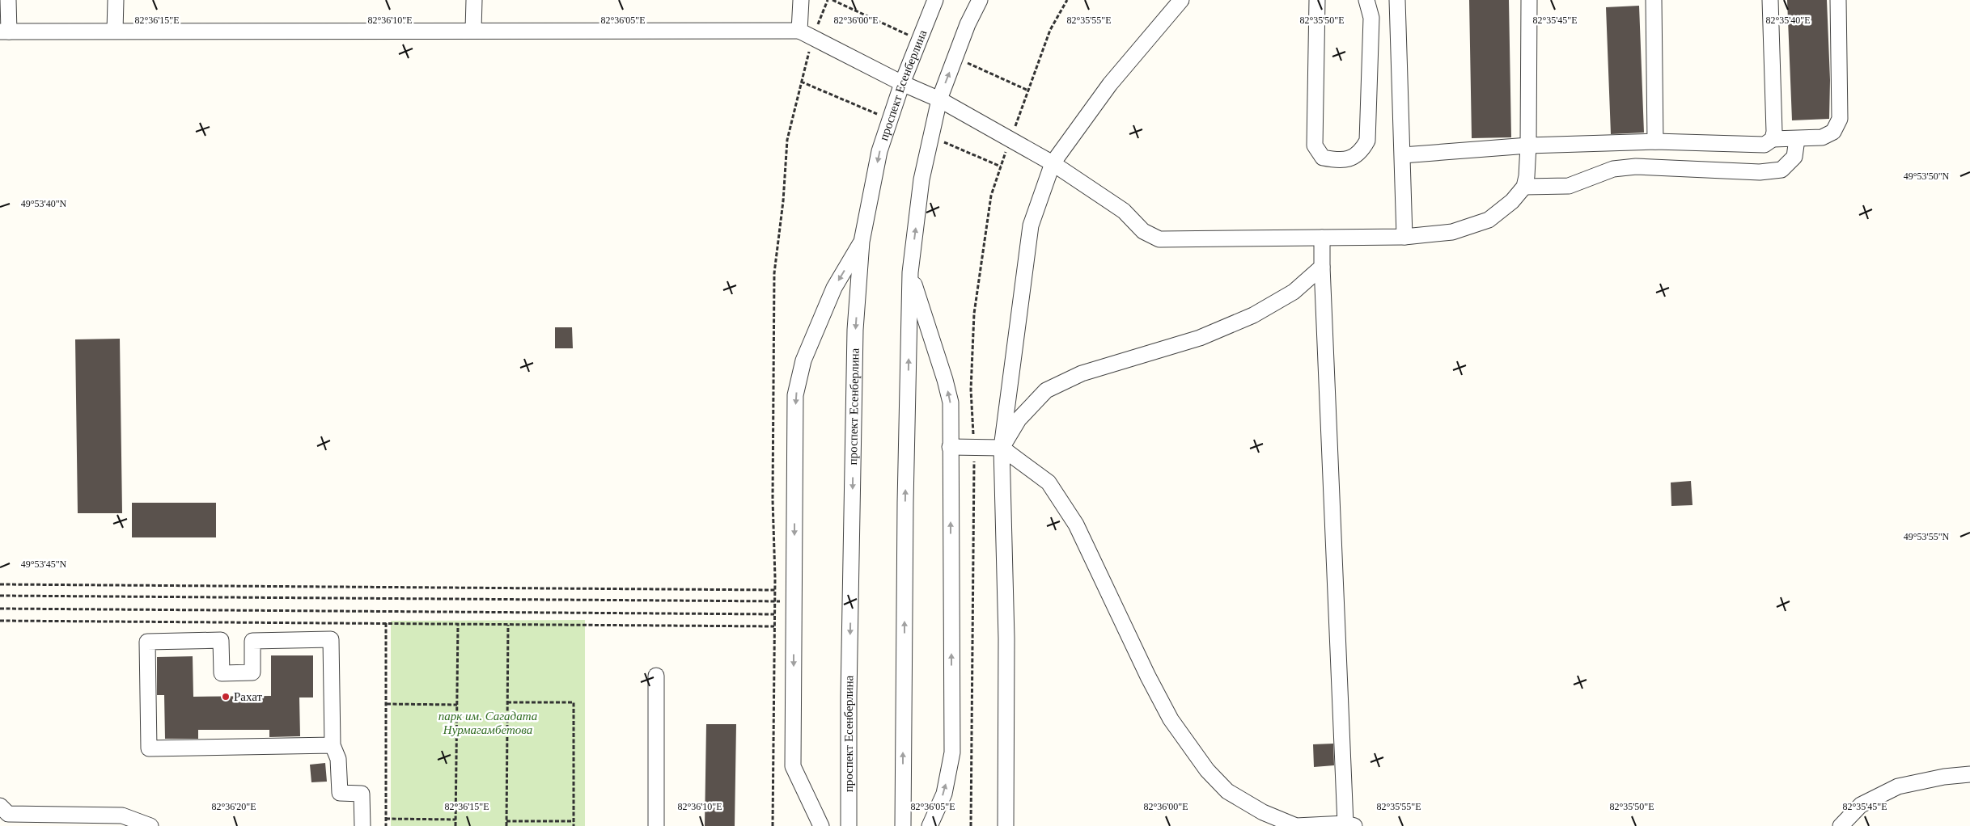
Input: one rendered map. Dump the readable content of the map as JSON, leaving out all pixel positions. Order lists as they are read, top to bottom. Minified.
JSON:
{"streets":{"street":["проспект Есенберлина"]},"parks":["парк им. Сагадата Нурмагамбетова"],"places":["Рахат"],"coordinates":["82°36'15\"E","82°36'10\"E","82°36'05\"E","82°36'00\"E","82°35'55\"E","82°35'50\"E","82°35'45\"E","82°35'40\"E","49°53'50\"N","49°53'40\"N","49°53'55\"N","49°53'45\"N","82°36'20\"E"]}
